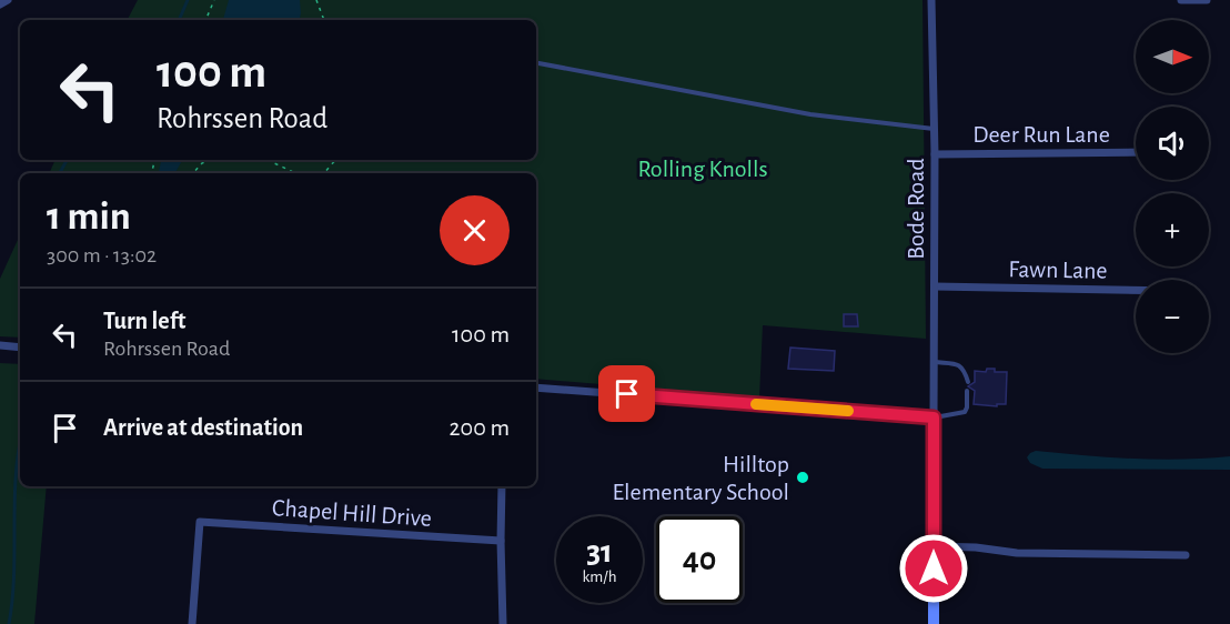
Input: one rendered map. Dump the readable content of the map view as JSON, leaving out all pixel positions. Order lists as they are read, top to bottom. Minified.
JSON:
{"streets":{"street":["Deer Run Lane","Bode Road","Fawn Lane","Chapel Hill Drive"]},"crossings":[["Deer Run Lane","Bode Road"],["Bode Road","Fawn Lane"]],"parks":["Rolling Knolls"],"places":["Hilltop Elementary School"],"north":"right","page":{"map_buttons":["+","−"],"turn":["100 m","Rohrssen Road"],"heading":["1 min","300 m · 13:02"],"list":[{"name":"Turn left","note":"Rohrssen Road","value":"100 m"},{"name":"Arrive at destination","value":"200 m"}],"speed":"31 km/h","limit":"40"}}
